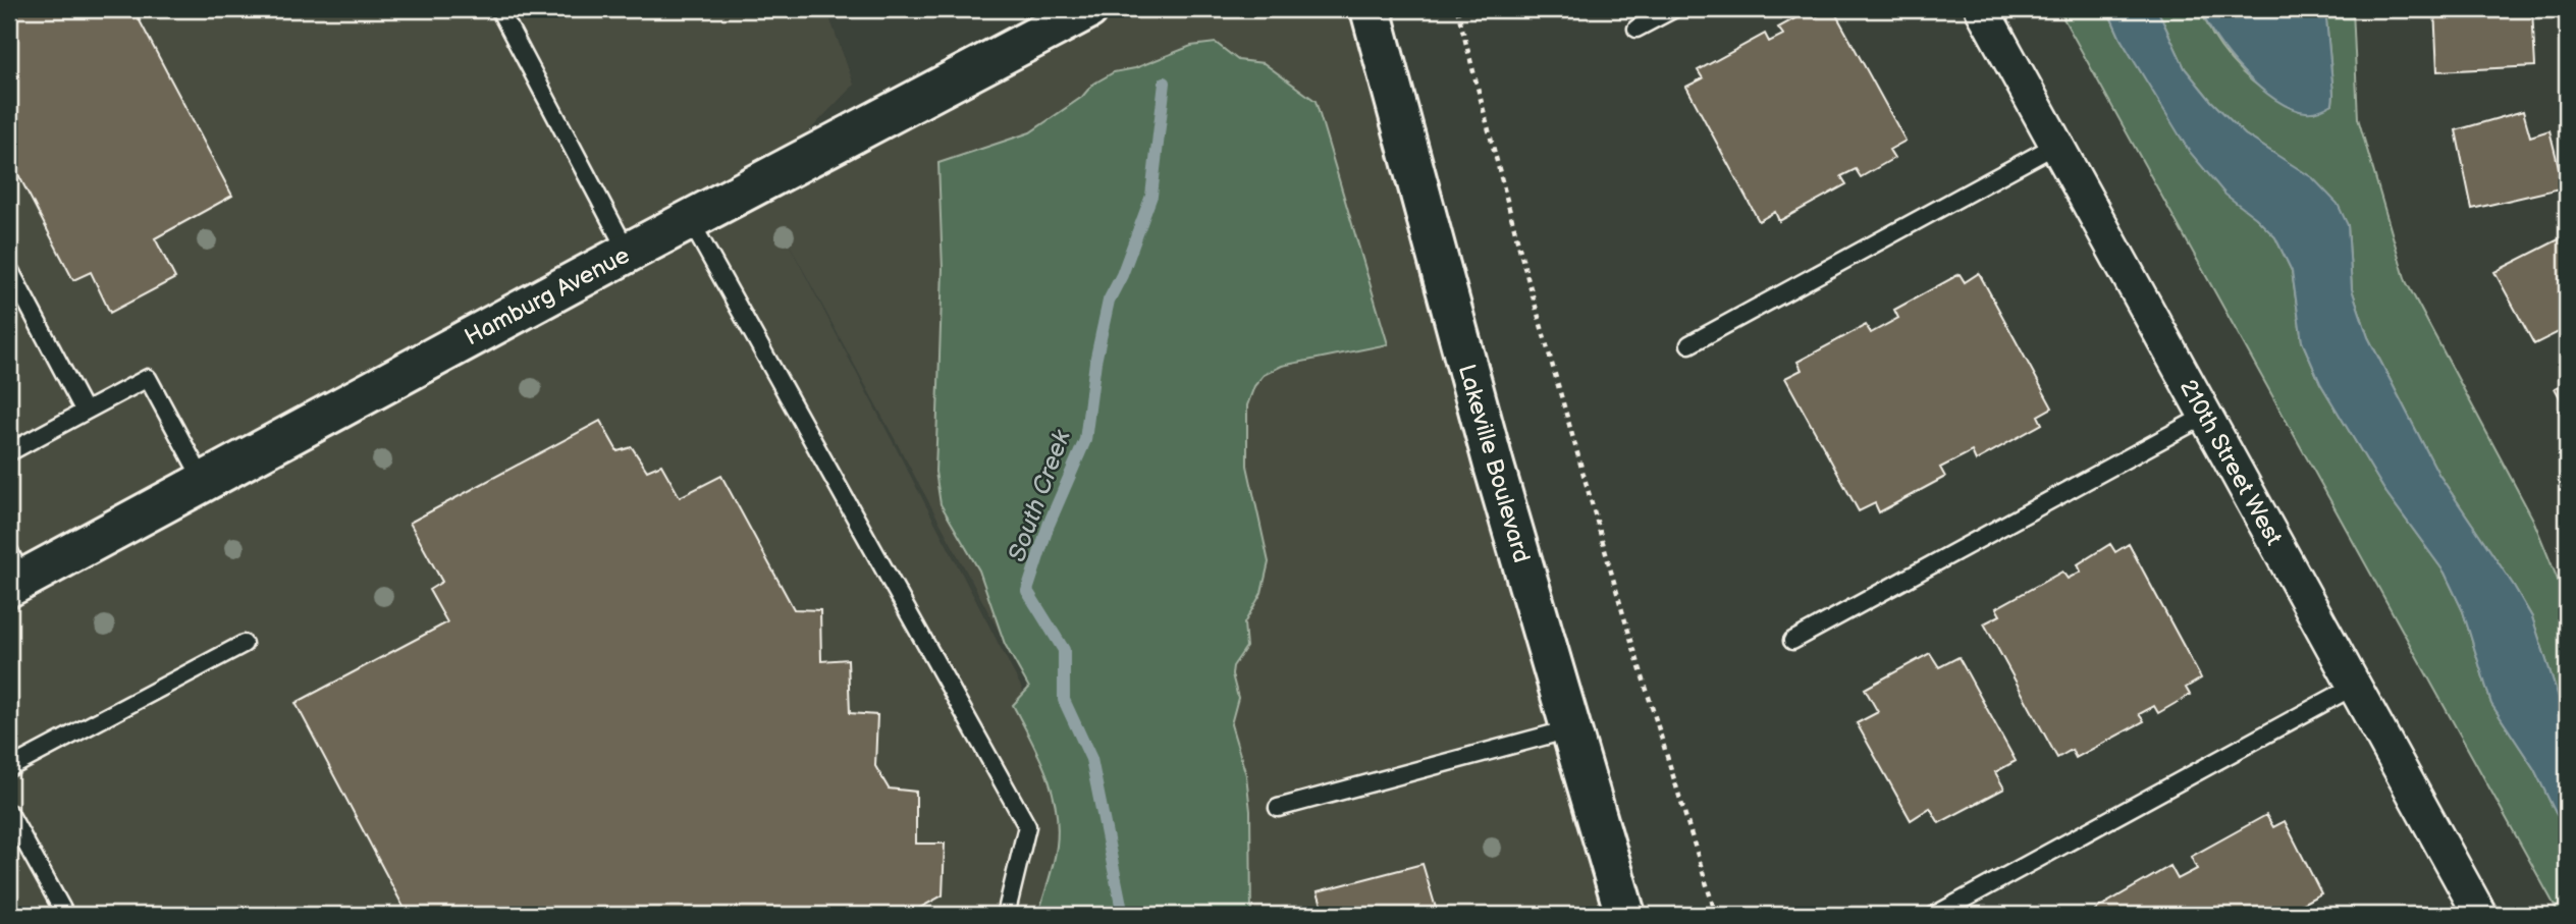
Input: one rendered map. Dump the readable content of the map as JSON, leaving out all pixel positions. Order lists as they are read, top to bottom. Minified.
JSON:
{"streets":{"street":["Hamburg Avenue","210th Street West","Lakeville Boulevard"]},"water":["South Creek"]}
